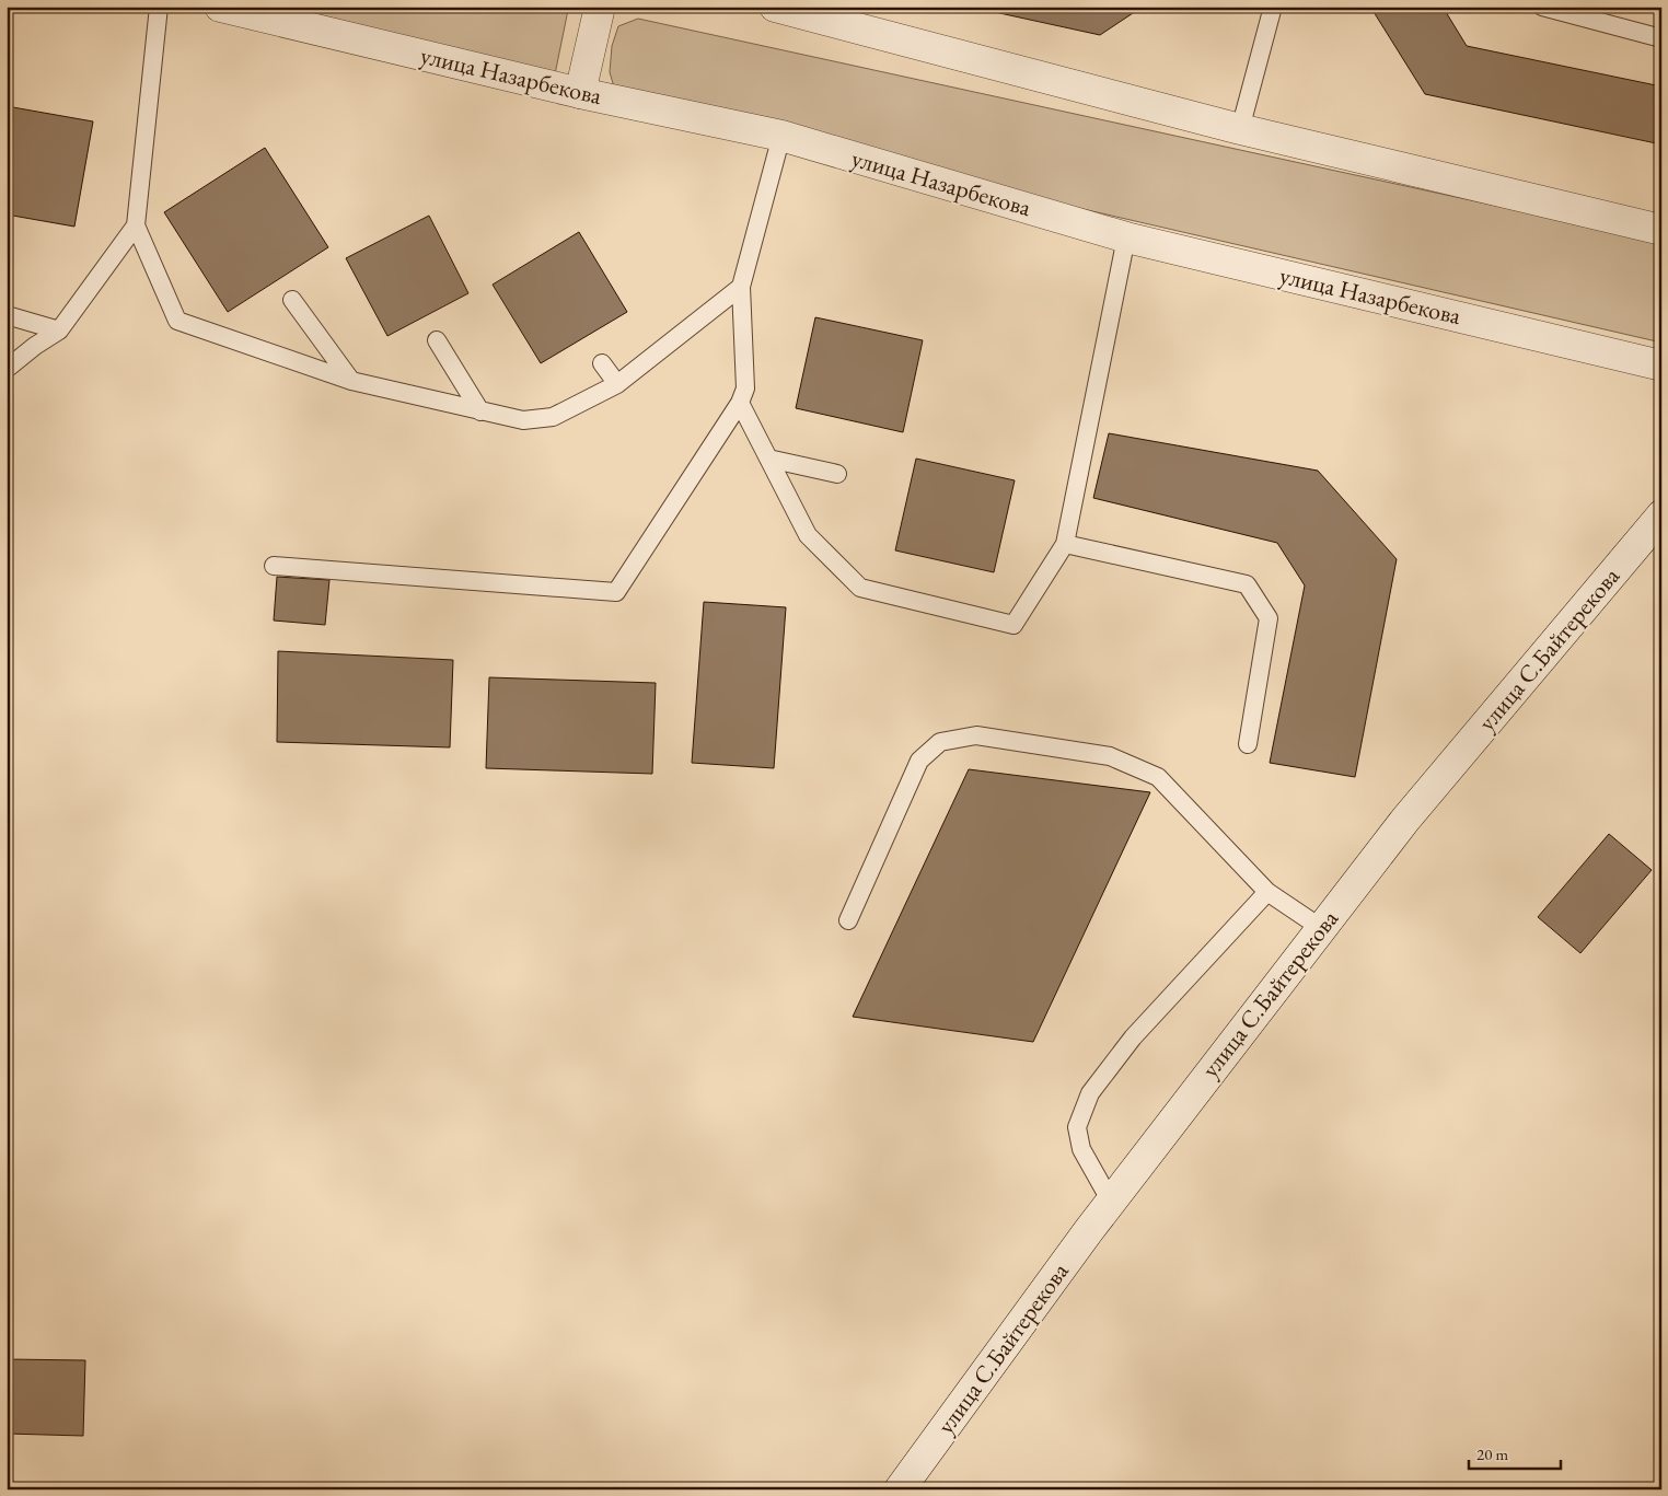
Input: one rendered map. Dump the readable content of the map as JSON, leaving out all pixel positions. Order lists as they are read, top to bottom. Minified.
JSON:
{"streets":{"street":["улица Назарбекова","улица С.Байтерекова"]},"scale_bar":"20 m"}
